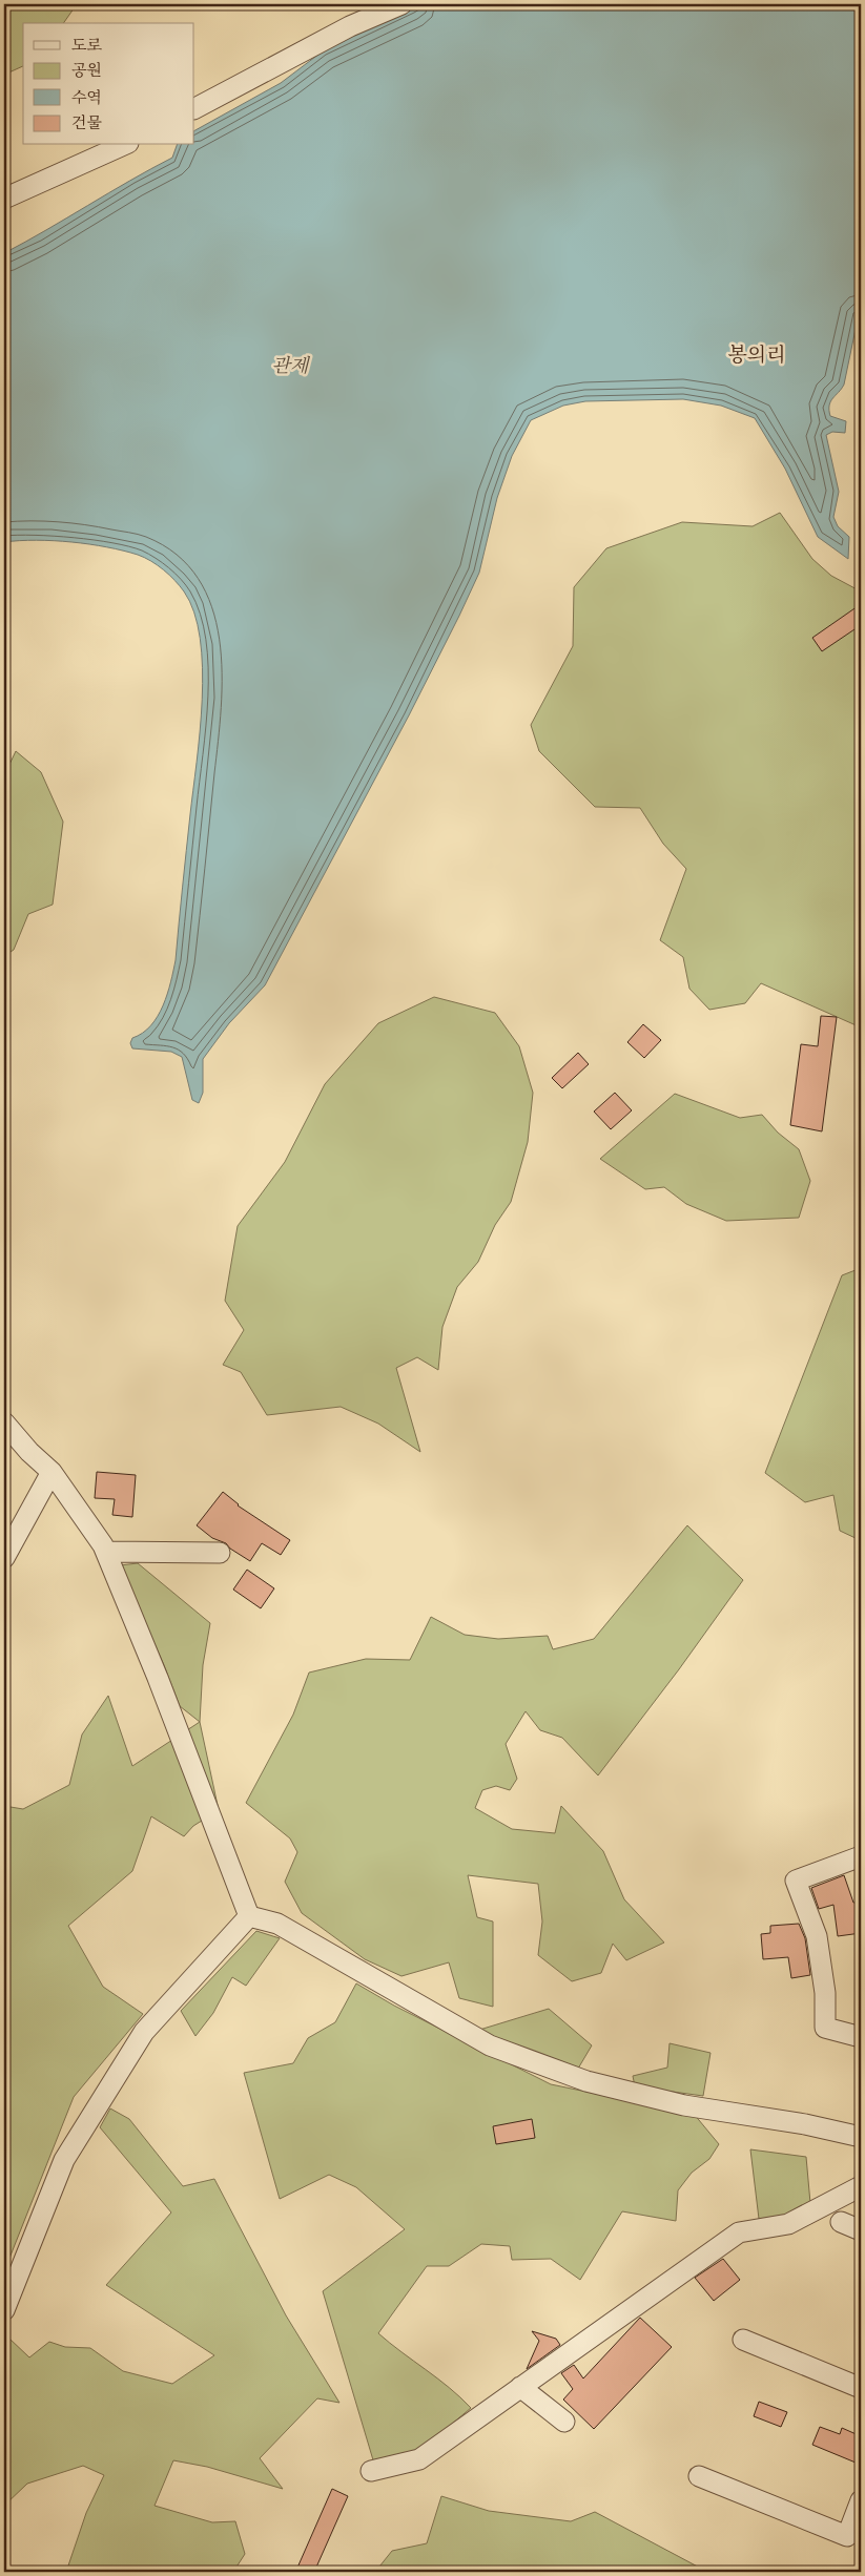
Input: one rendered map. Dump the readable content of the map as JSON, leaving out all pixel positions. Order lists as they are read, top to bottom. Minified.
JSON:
{"districts":["봉의리"],"water":["관제"],"legend":["도로","공원","수역","건물"]}
